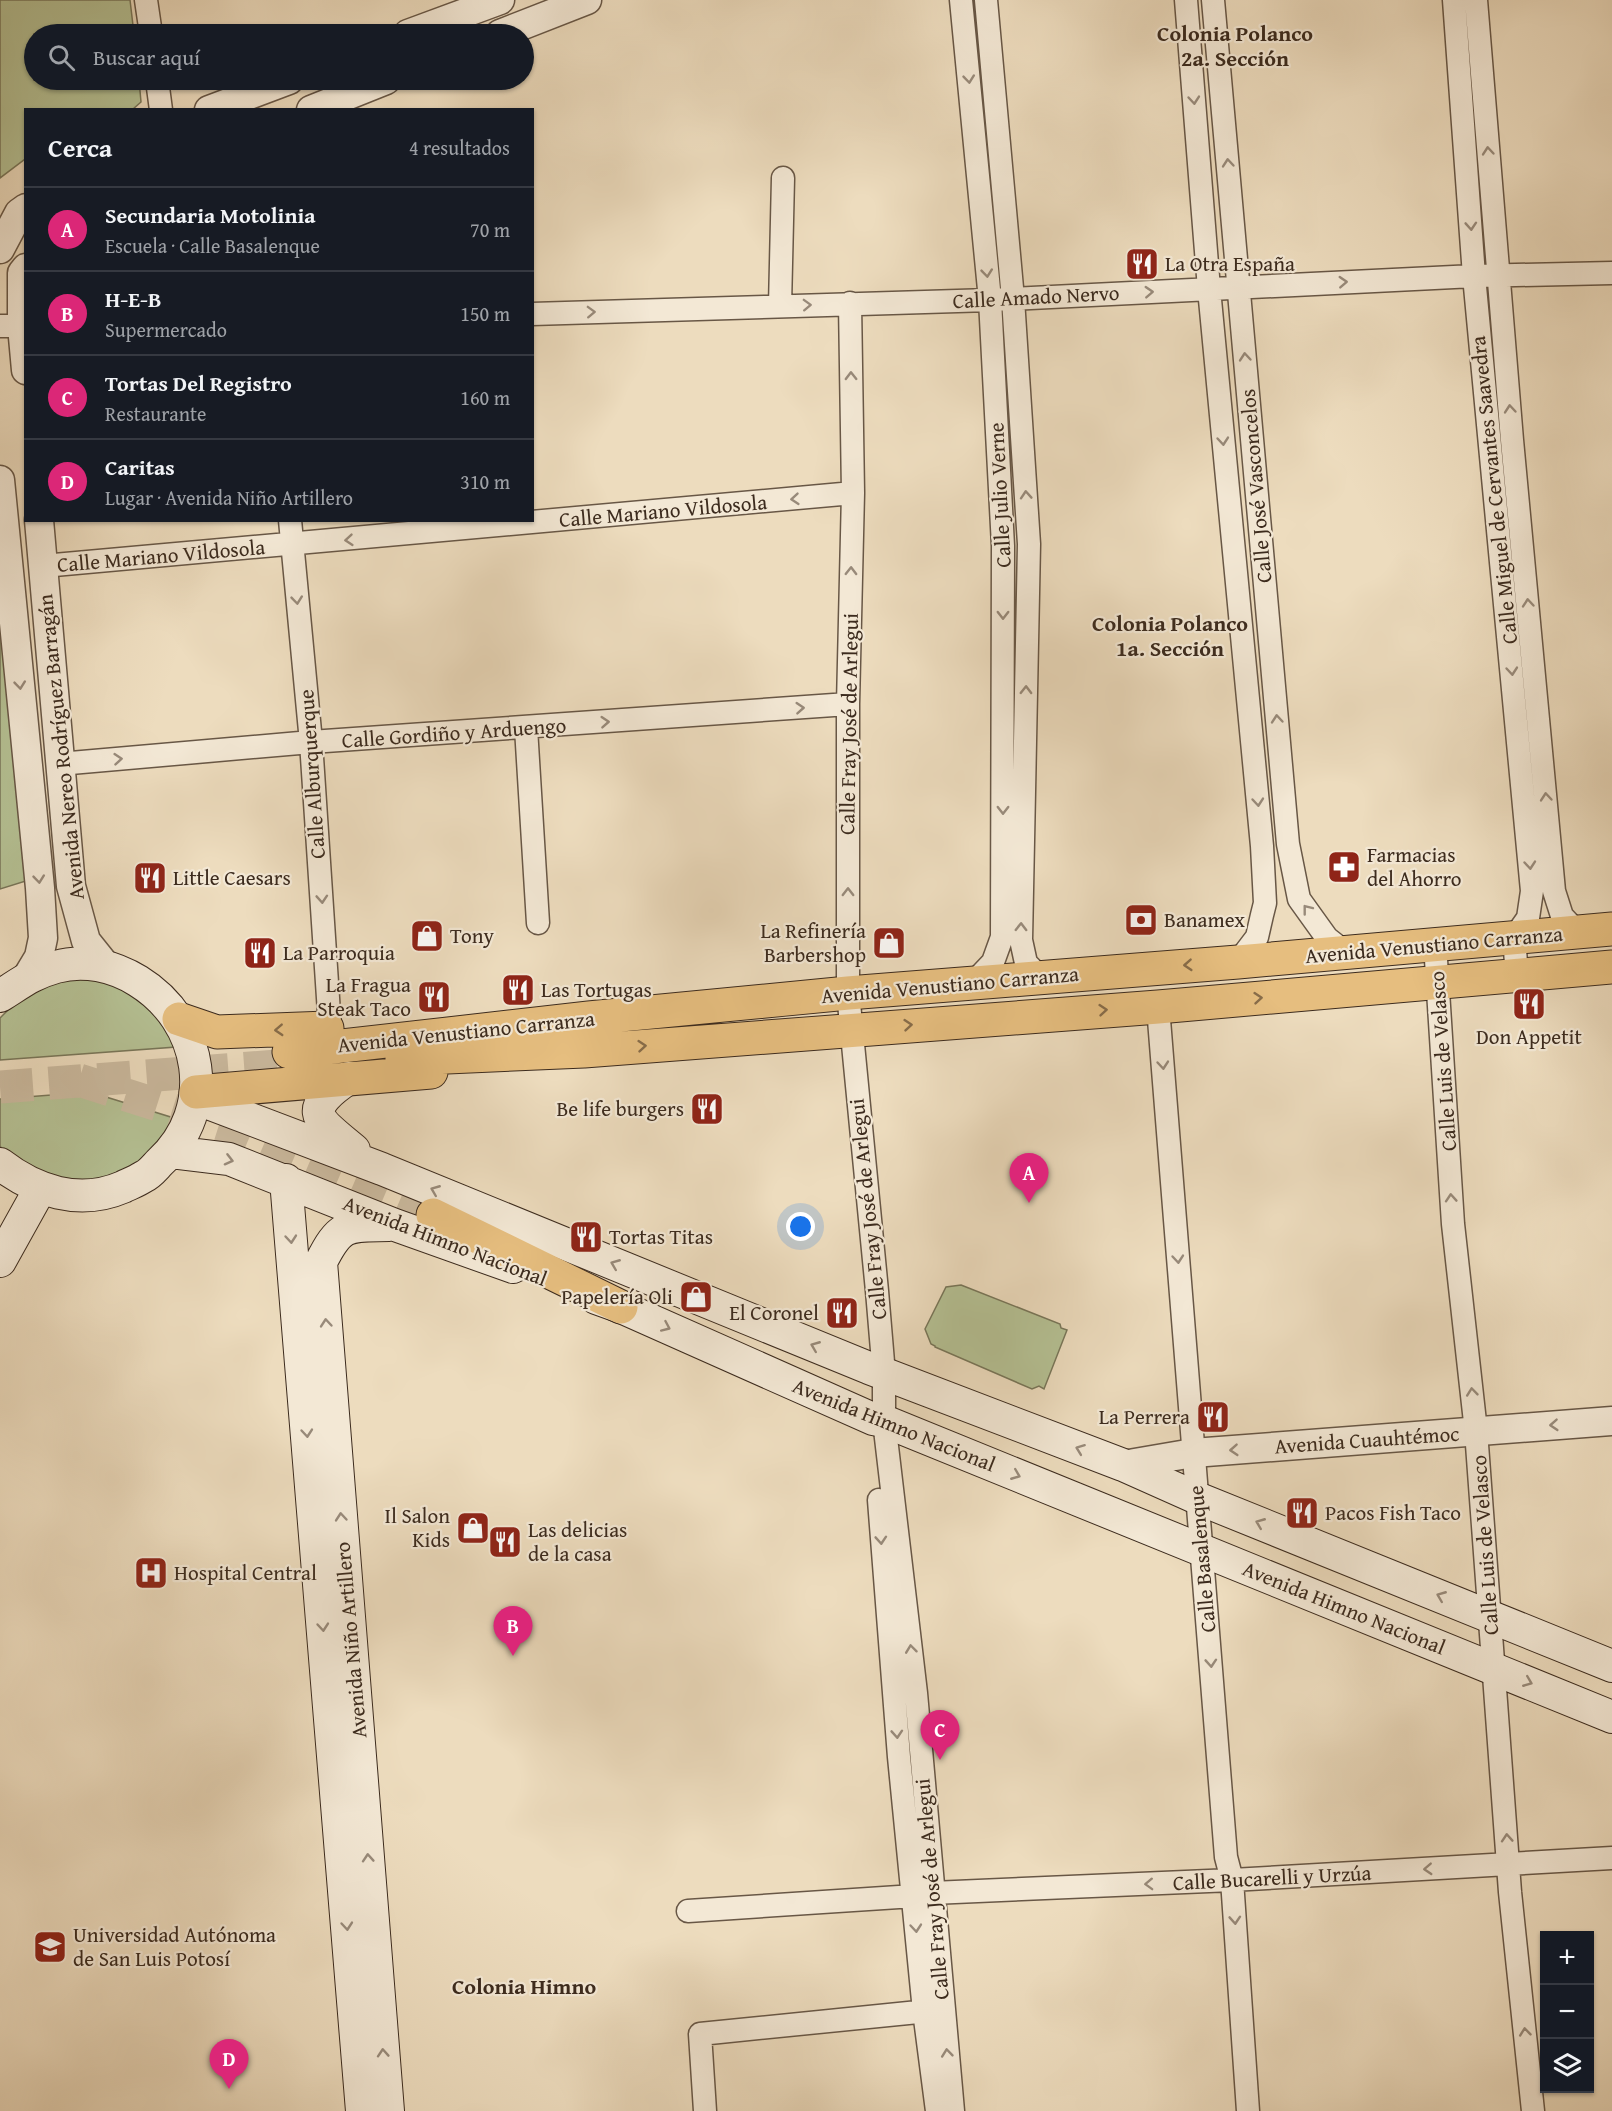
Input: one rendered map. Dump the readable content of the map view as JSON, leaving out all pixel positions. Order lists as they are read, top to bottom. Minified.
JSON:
{"streets":{"main road":["Avenida Venustiano Carranza","Avenida Himno Nacional","Avenida Niño Artillero"],"street":["Calle Amado Nervo","Calle José Vasconcelos","Calle Miguel de Cervantes Saavedra","Calle Julio Verne","Calle Mariano Vildosola","Calle Fray José de Arlegui","Calle Gordiño y Arduengo","Avenida Nereo Rodríguez Barragán","Calle Alburquerque","Calle Luis de Velasco","Avenida Cuauhtémoc","Calle Basalenque","Calle Bucarelli y Urzúa"]},"crossings":[["Calle Amado Nervo","Calle José Vasconcelos"],["Calle Amado Nervo","Calle Miguel de Cervantes Saavedra"],["Calle Amado Nervo","Calle Julio Verne"],["Calle Amado Nervo","Calle Fray José de Arlegui"],["Calle José Vasconcelos","Avenida Venustiano Carranza"],["Calle Miguel de Cervantes Saavedra","Avenida Venustiano Carranza"],["Calle Julio Verne","Avenida Venustiano Carranza"],["Calle Mariano Vildosola","Calle Fray José de Arlegui"],["Calle Mariano Vildosola","Avenida Nereo Rodríguez Barragán"],["Calle Mariano Vildosola","Calle Alburquerque"],["Calle Fray José de Arlegui","Calle Gordiño y Arduengo"],["Calle Fray José de Arlegui","Avenida Venustiano Carranza"],["Calle Fray José de Arlegui","Avenida Himno Nacional"],["Calle Fray José de Arlegui","Calle Bucarelli y Urzúa"],["Calle Gordiño y Arduengo","Avenida Nereo Rodríguez Barragán"],["Calle Gordiño y Arduengo","Calle Alburquerque"],["Avenida Venustiano Carranza","Calle Luis de Velasco"],["Avenida Venustiano Carranza","Calle Basalenque"],["Calle Luis de Velasco","Avenida Himno Nacional"],["Calle Luis de Velasco","Avenida Cuauhtémoc"],["Calle Luis de Velasco","Calle Bucarelli y Urzúa"],["Avenida Himno Nacional","Avenida Cuauhtémoc"],["Avenida Himno Nacional","Calle Basalenque"],["Avenida Himno Nacional","Avenida Niño Artillero"],["Avenida Cuauhtémoc","Calle Basalenque"],["Calle Basalenque","Calle Bucarelli y Urzúa"]],"one_way":["Calle Amado Nervo","Calle Mariano Vildosola","Calle Fray José de Arlegui","Calle Gordiño y Arduengo","Calle Alburquerque","Calle Luis de Velasco","Avenida Cuauhtémoc","Calle Basalenque","Calle Bucarelli y Urzúa"],"districts":["Colonia Polanco 2a. Sección","Colonia Polanco 1a. Sección","Colonia Himno"],"places":{"restaurant":["La Otra España","Little Caesars","La Parroquia","Las Tortugas","La Fragua Steak Taco","Don Appetit","Be life burgers","Tortas Titas","El Coronel","La Perrera","Pacos Fish Taco","Las delicias de la casa"],"pharmacy":["Farmacias del Ahorro"],"bank":["Banamex"],"shop":["Tony","La Refinería Barbershop","Papelería Oli","Il Salon Kids"],"hospital":["Hospital Central"],"school or university":["Universidad Autónoma de San Luis Potosí"]},"page":{"search":"Buscar aquí","heading":["Cerca","4 resultados"],"list":[{"mark":"A","name":"Secundaria Motolinia","note":"Escuela · Calle Basalenque","value":"70 m"},{"mark":"B","name":"H-E-B","note":"Supermercado","value":"150 m"},{"mark":"C","name":"Tortas Del Registro","note":"Restaurante","value":"160 m"},{"mark":"D","name":"Caritas","note":"Lugar · Avenida Niño Artillero","value":"310 m"}],"pins":["A","B","C","D"],"map_buttons":["+","−"]}}
